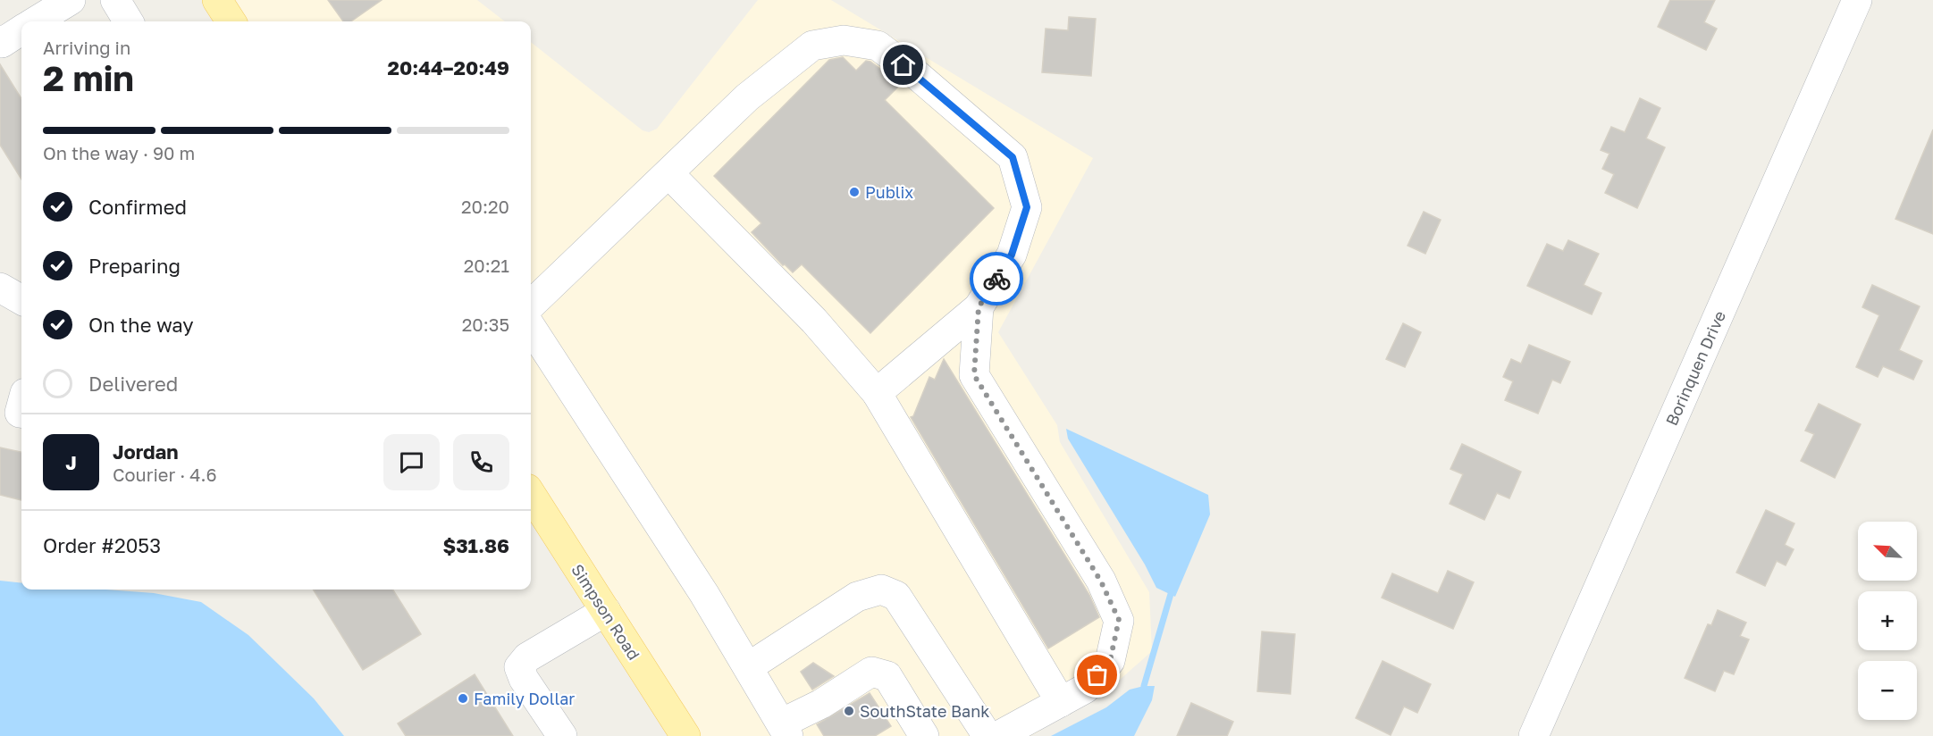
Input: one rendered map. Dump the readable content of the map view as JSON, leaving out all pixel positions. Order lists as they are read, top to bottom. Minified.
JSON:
{"streets":{"main road":["Simpson Road"],"street":["Borinquen Drive"]},"places":["Publix","Family Dollar","SouthState Bank"],"north":"top left","page":{"heading":["2 min","Arriving in","20:44–20:49"],"panel":["Jordan","Courier · 4.6","Order #2053","$31.86"],"bar":"On the way · 90 m","list":[["Confirmed","20:20"],["Preparing","20:21"],["On the way","20:35"],"Delivered"],"round":"J","map_buttons":["+","−"]}}
